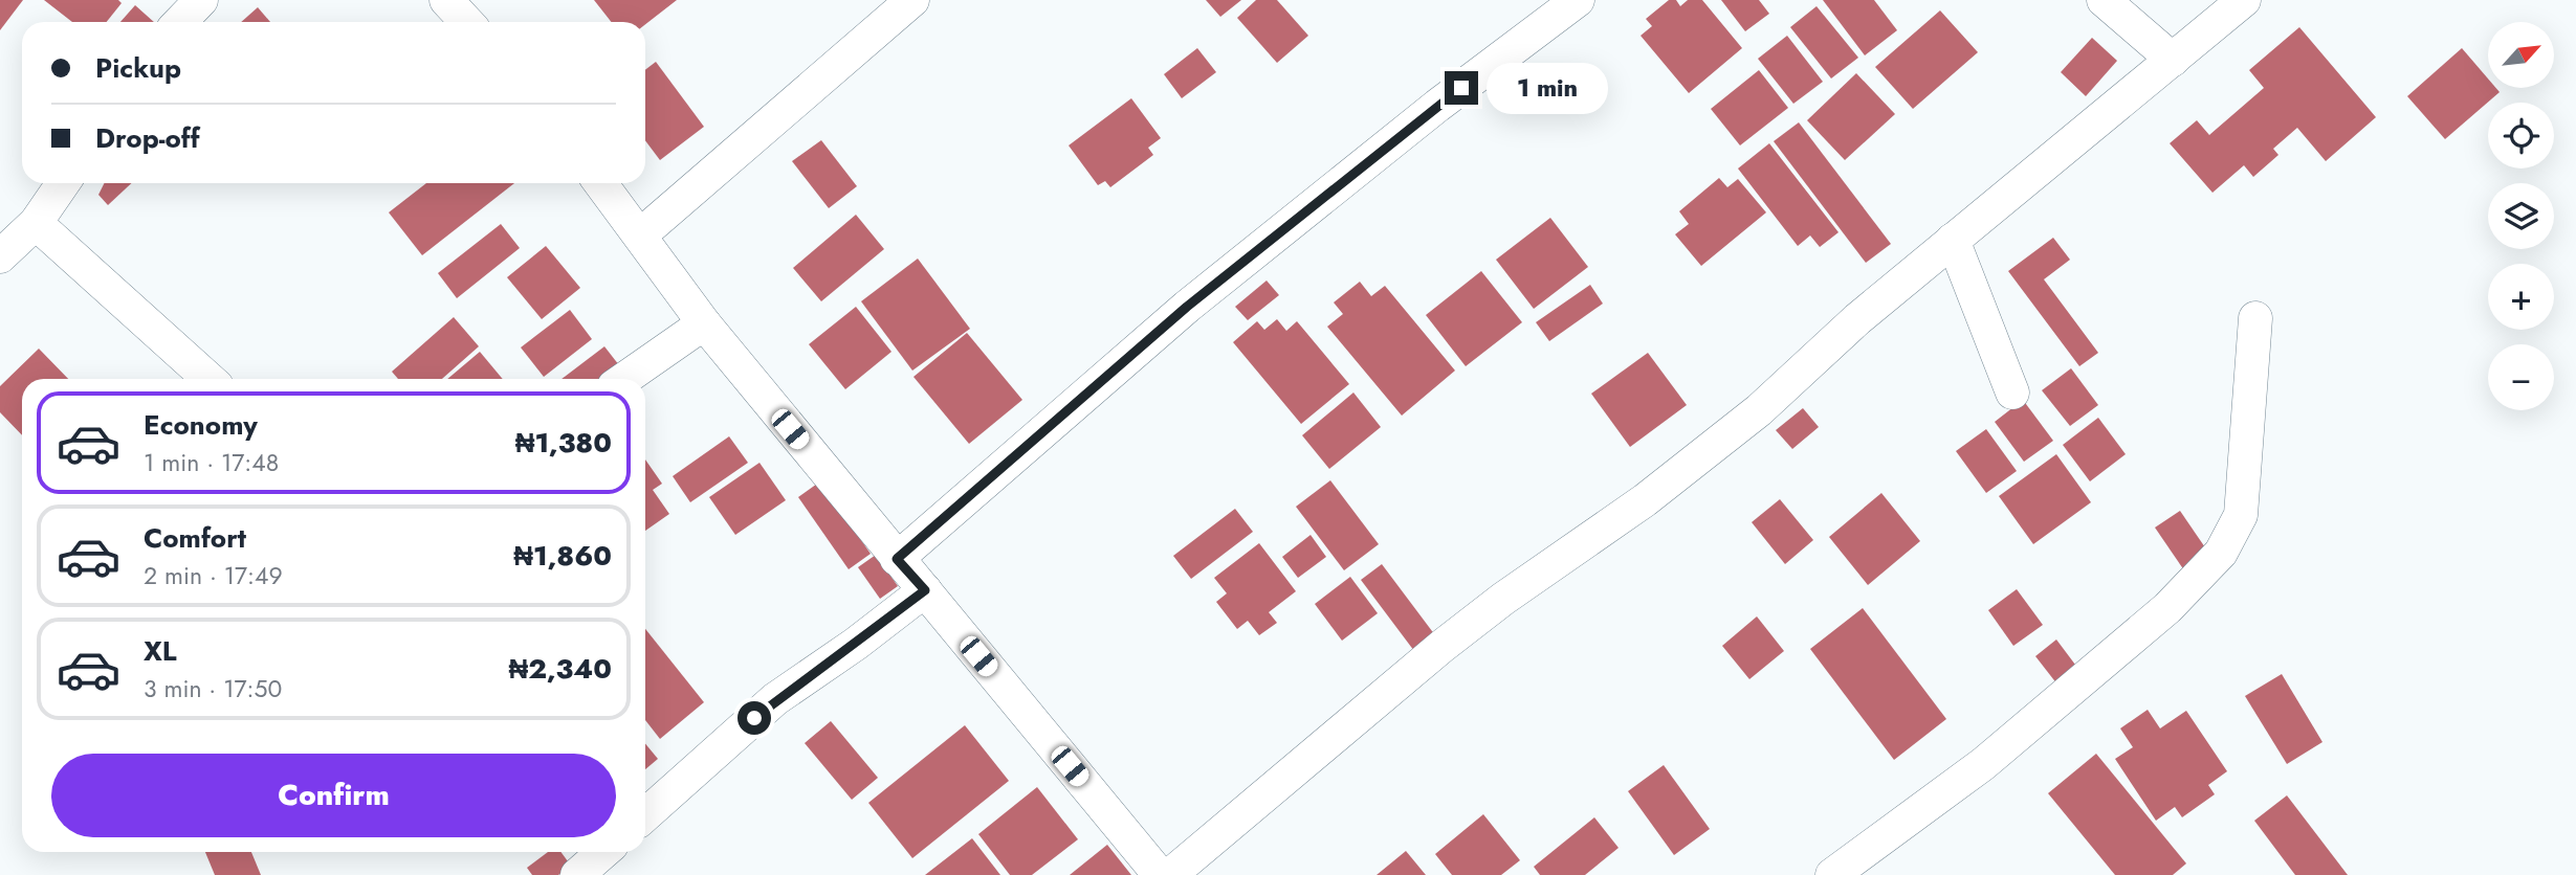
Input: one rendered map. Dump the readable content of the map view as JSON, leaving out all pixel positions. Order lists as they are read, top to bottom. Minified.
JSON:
{"north":"top right","page":{"map_buttons":["+","−"],"banner":["Pickup","Drop-off"],"bubble":"1 min","list":[{"name":"Economy","note":"1 min · 17:48","value":"₦1,380"},{"name":"Comfort","note":"2 min · 17:49","value":"₦1,860"},{"name":"XL","note":"3 min · 17:50","value":"₦2,340"}],"buttons":"Confirm"}}
